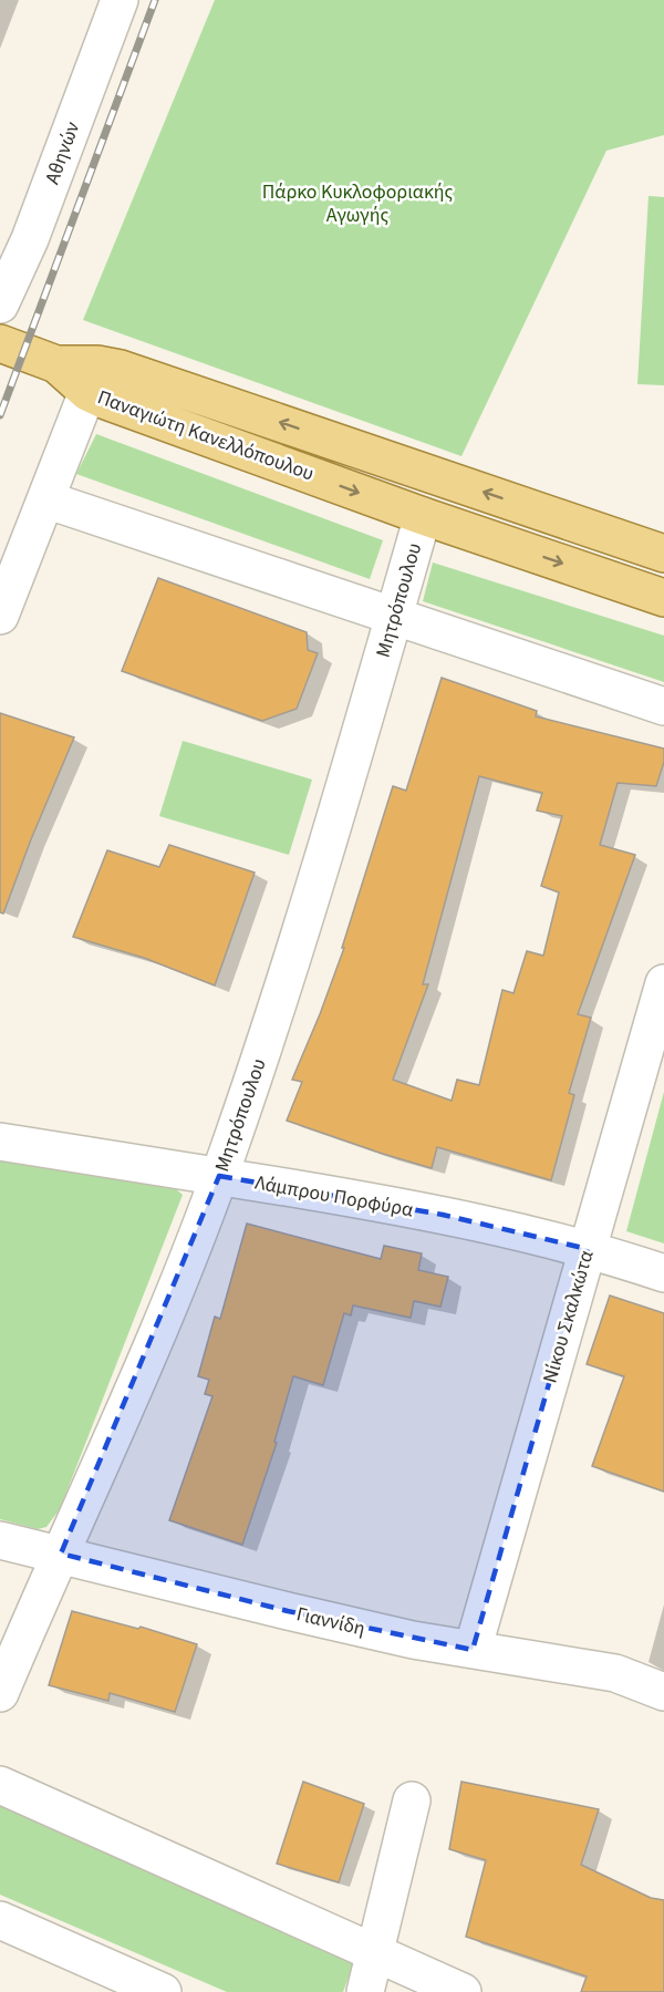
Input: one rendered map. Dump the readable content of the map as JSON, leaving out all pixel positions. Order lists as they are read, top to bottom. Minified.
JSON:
{"streets":{"main road":["Παναγιώτη Κανελλόπουλου"],"street":["Αθηνών","Μητρόπουλου","Λάμπρου Πορφύρα","Νίκου Σκαλκώτα","Γιαννίδη"]},"crossings":[["Παναγιώτη Κανελλόπουλου","Μητρόπουλου"],["Μητρόπουλου","Λάμπρου Πορφύρα"],["Μητρόπουλου","Γιαννίδη"],["Λάμπρου Πορφύρα","Νίκου Σκαλκώτα"],["Νίκου Σκαλκώτα","Γιαννίδη"]],"parks":["Πάρκο Κυκλοφοριακής Αγωγής"]}
